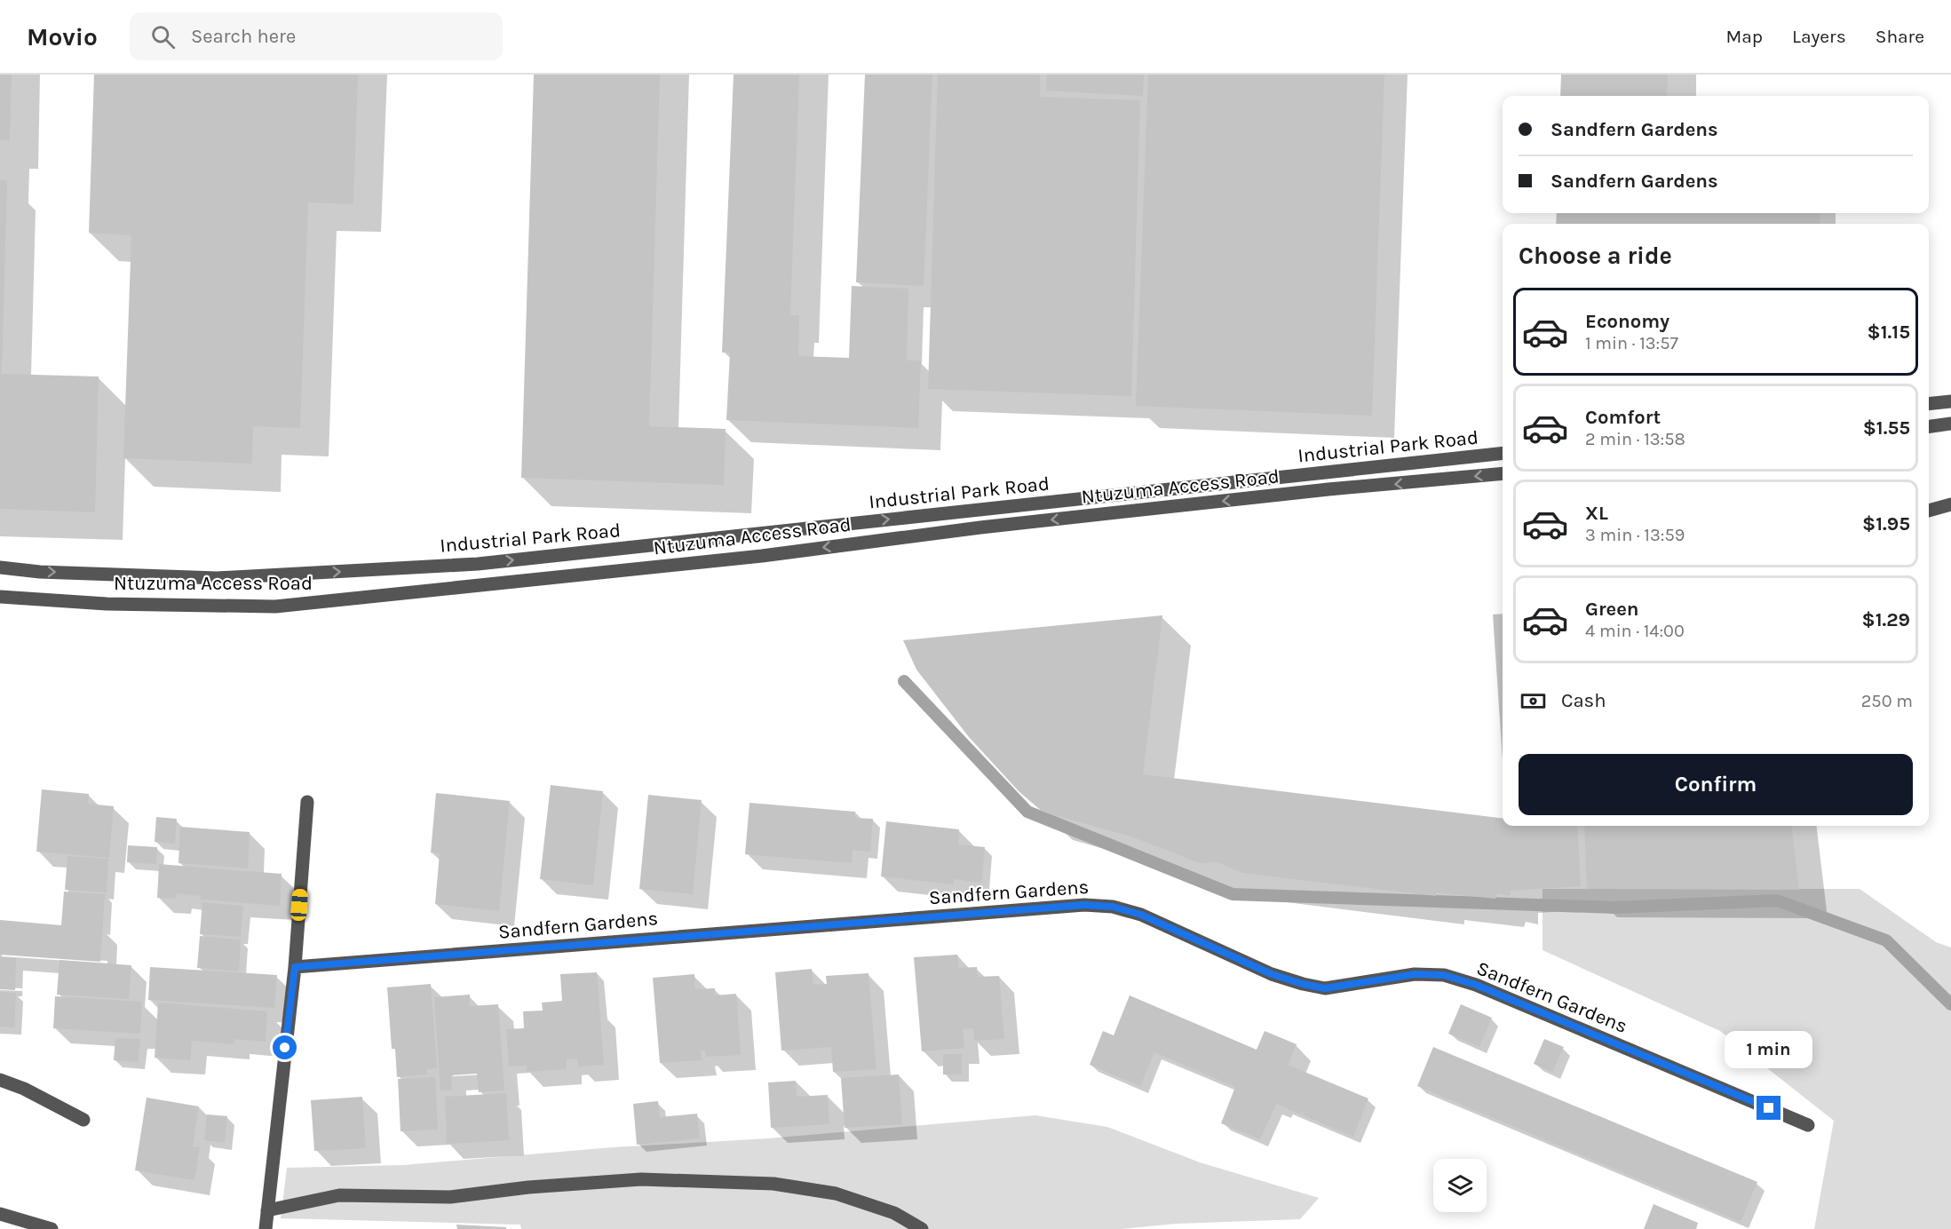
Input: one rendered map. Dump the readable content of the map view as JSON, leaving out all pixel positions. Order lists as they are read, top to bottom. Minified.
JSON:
{"streets":{"street":["Industrial Park Road","Ntuzuma Access Road","Sandfern Gardens"]},"one_way":["Industrial Park Road","Ntuzuma Access Road"],"page":{"header":"Movio","search":"Search here","nav":["Map","Layers","Share"],"banner":["Sandfern Gardens","Sandfern Gardens"],"heading":"Choose a ride","list":[{"name":"Economy","note":"1 min · 13:57","value":"$1.15"},{"name":"Comfort","note":"2 min · 13:58","value":"$1.55"},{"name":"XL","note":"3 min · 13:59","value":"$1.95"},{"name":"Green","note":"4 min · 14:00","value":"$1.29"}],"pay":["Cash","250 m"],"buttons":"Confirm","bubble":"1 min"}}
